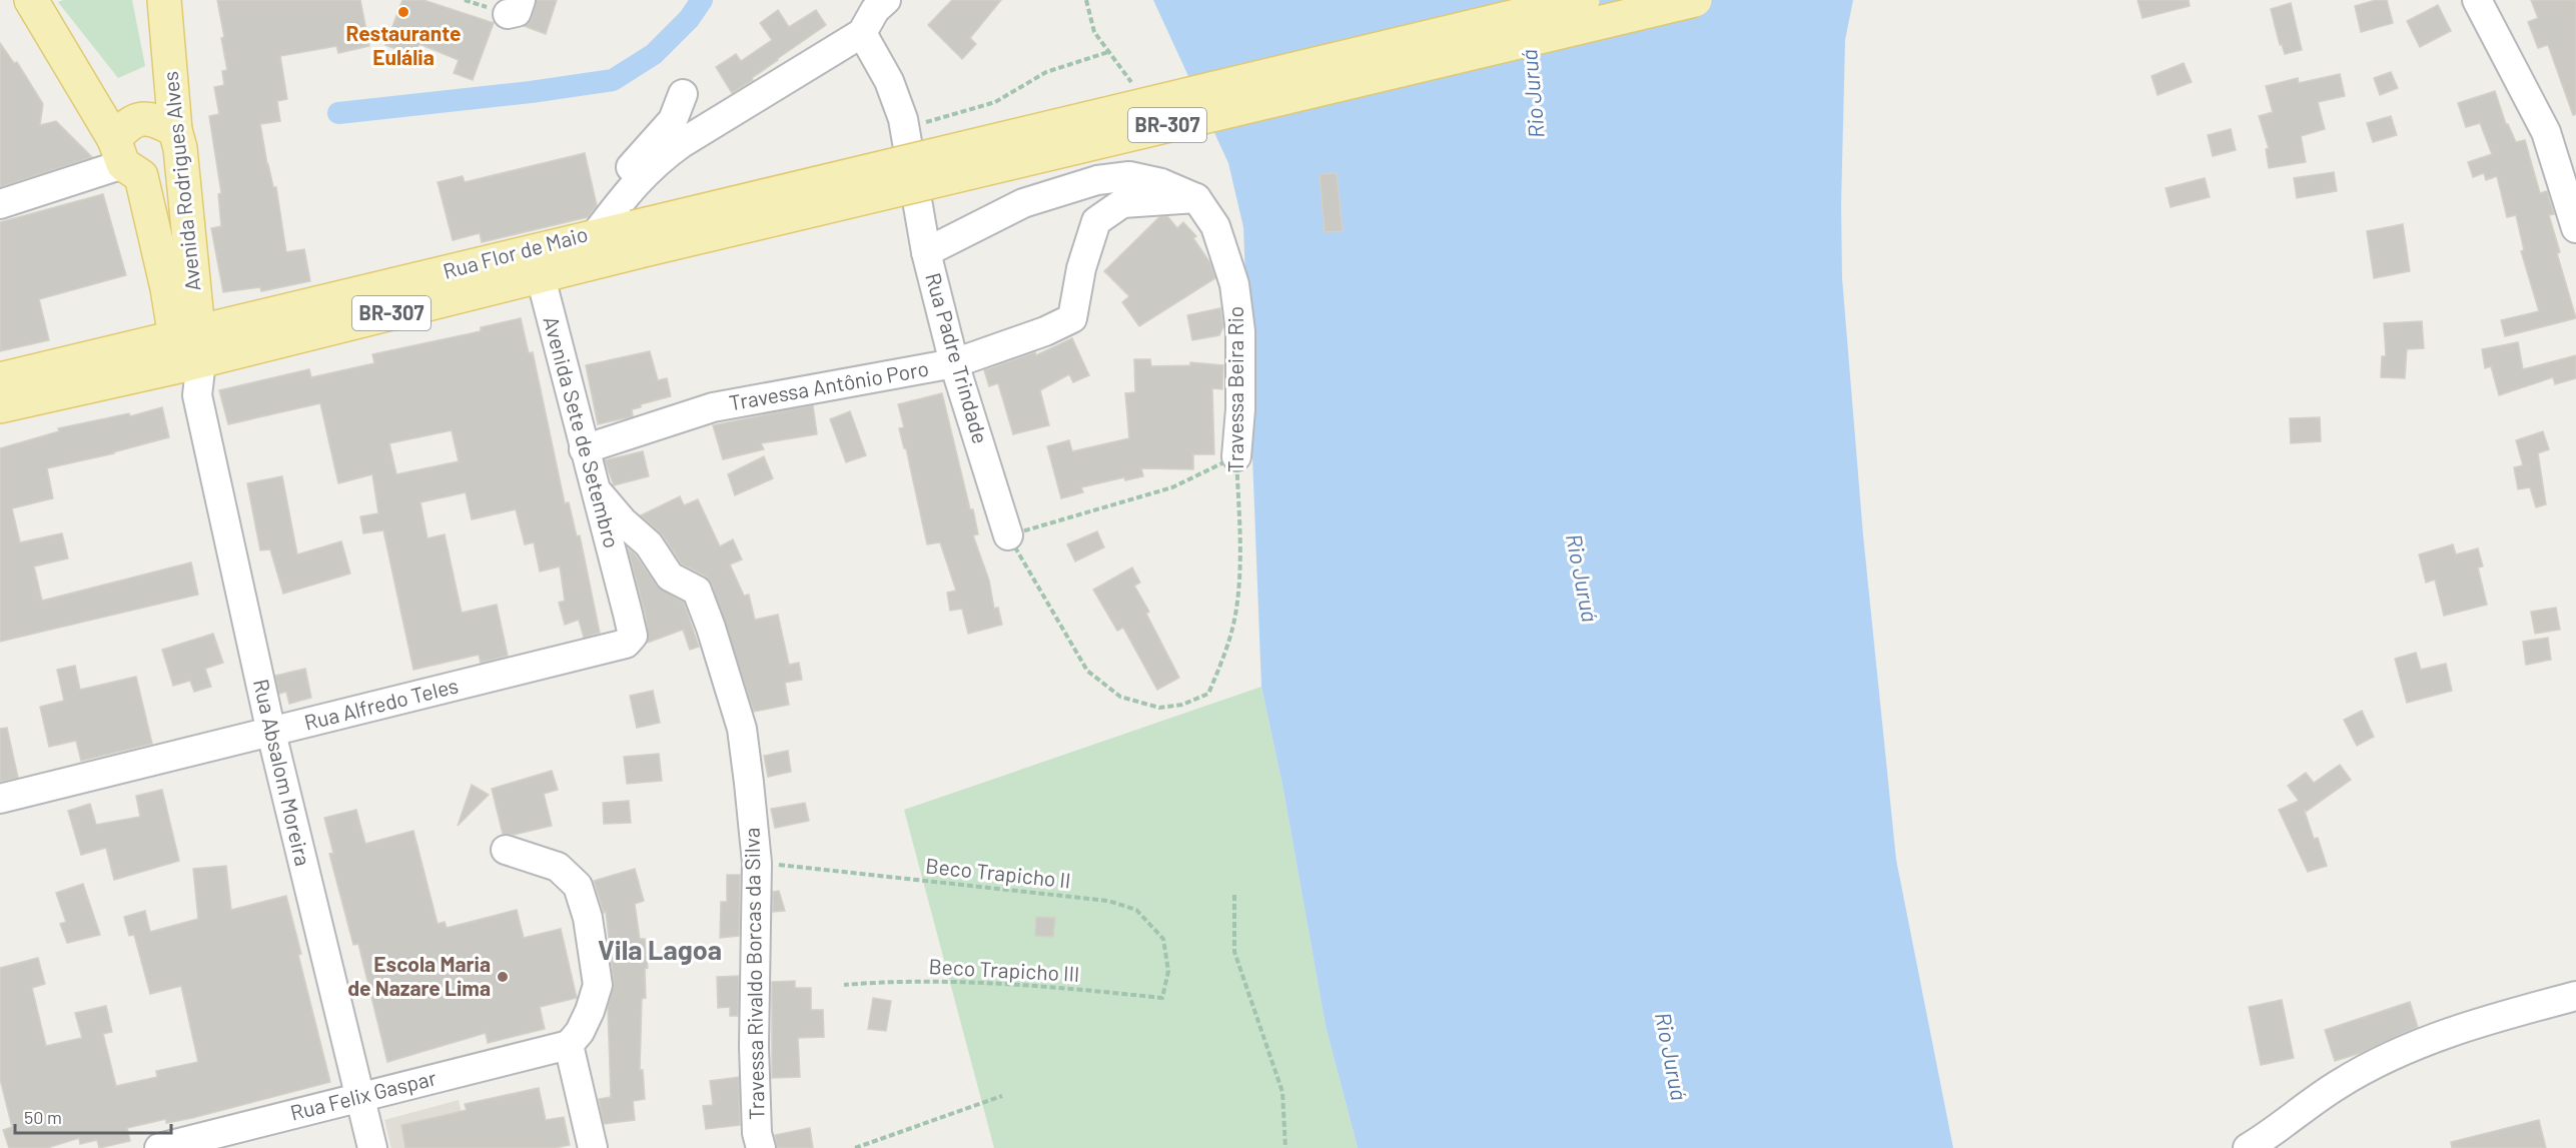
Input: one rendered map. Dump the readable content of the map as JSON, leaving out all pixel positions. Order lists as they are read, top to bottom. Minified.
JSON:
{"streets":{"main road":["BR-307","Avenida Rodrigues Alves","Rua Flor de Maio"],"street":["Rua Padre Trindade","Travessa Antônio Poro","Travessa Beira Rio","Avenida Sete de Setembro","Rua Alfredo Teles","Rua Absalom Moreira","Travessa Rivaldo Borcas da Silva","Rua Felix Gaspar"],"path":["Beco Trapicho II","Beco Trapicho III"]},"crossings":[["BR-307","Rua Flor de Maio"],["Avenida Rodrigues Alves","Rua Flor de Maio"],["Avenida Rodrigues Alves","Rua Absalom Moreira"],["Rua Flor de Maio","Rua Padre Trindade"],["Rua Flor de Maio","Avenida Sete de Setembro"],["Rua Flor de Maio","Rua Absalom Moreira"],["Rua Padre Trindade","Travessa Antônio Poro"],["Rua Padre Trindade","Travessa Beira Rio"],["Travessa Antônio Poro","Travessa Beira Rio"],["Travessa Antônio Poro","Avenida Sete de Setembro"],["Avenida Sete de Setembro","Rua Alfredo Teles"],["Avenida Sete de Setembro","Travessa Rivaldo Borcas da Silva"],["Rua Alfredo Teles","Rua Absalom Moreira"],["Rua Absalom Moreira","Rua Felix Gaspar"],["Beco Trapicho II","Beco Trapicho III"],["Beco Trapicho II","Travessa Rivaldo Borcas da Silva"]],"districts":["Vila Lagoa"],"water":["Rio Juruá"],"places":["Restaurante Eulália","Escola Maria de Nazare Lima"],"scale_bar":"50 m"}
